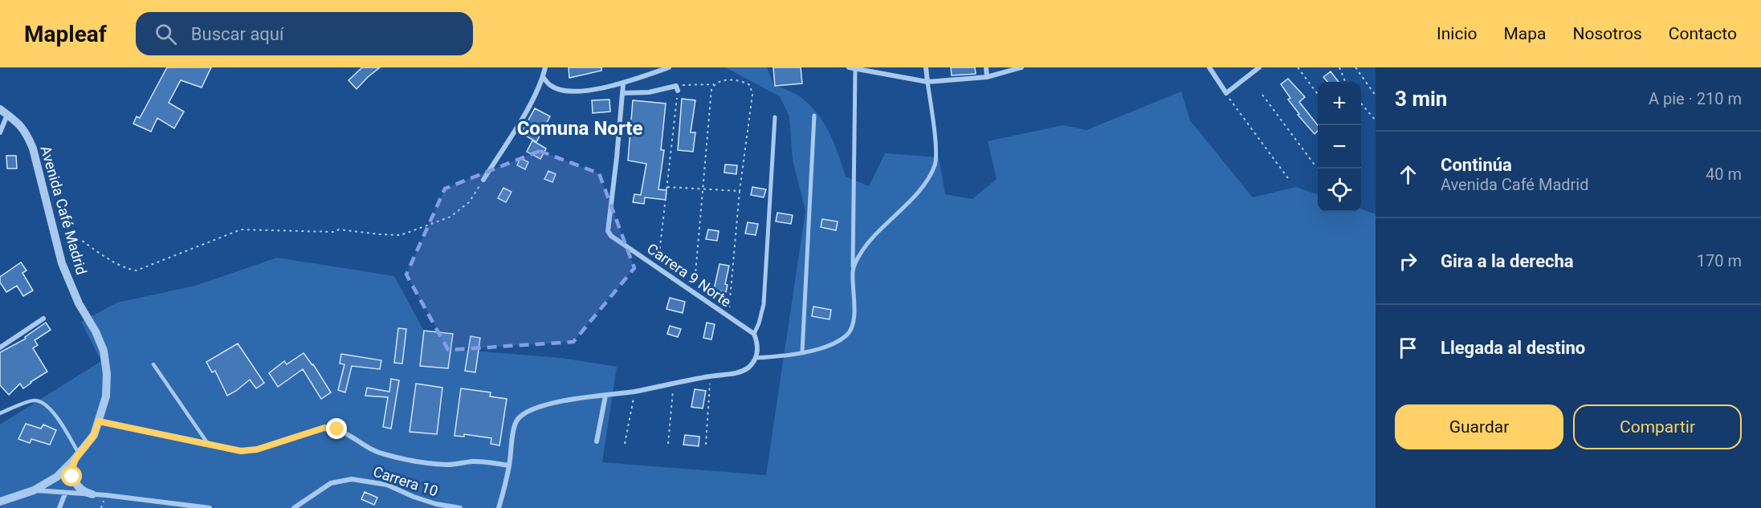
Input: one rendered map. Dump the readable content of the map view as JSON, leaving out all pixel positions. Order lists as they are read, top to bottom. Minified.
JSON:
{"streets":{"street":["Avenida Café Madrid","Carrera 9 Norte","Carrera 10"]},"districts":["Comuna Norte"],"page":{"header":"Mapleaf","search":"Buscar aquí","nav":["Inicio","Mapa","Nosotros","Contacto"],"heading":["3 min","A pie · 210 m"],"map_buttons":["+","−"],"list":[["Continúa","Avenida Café Madrid","40 m"],["Gira a la derecha","170 m"],"Llegada al destino"],"buttons":["Guardar","Compartir"]}}
